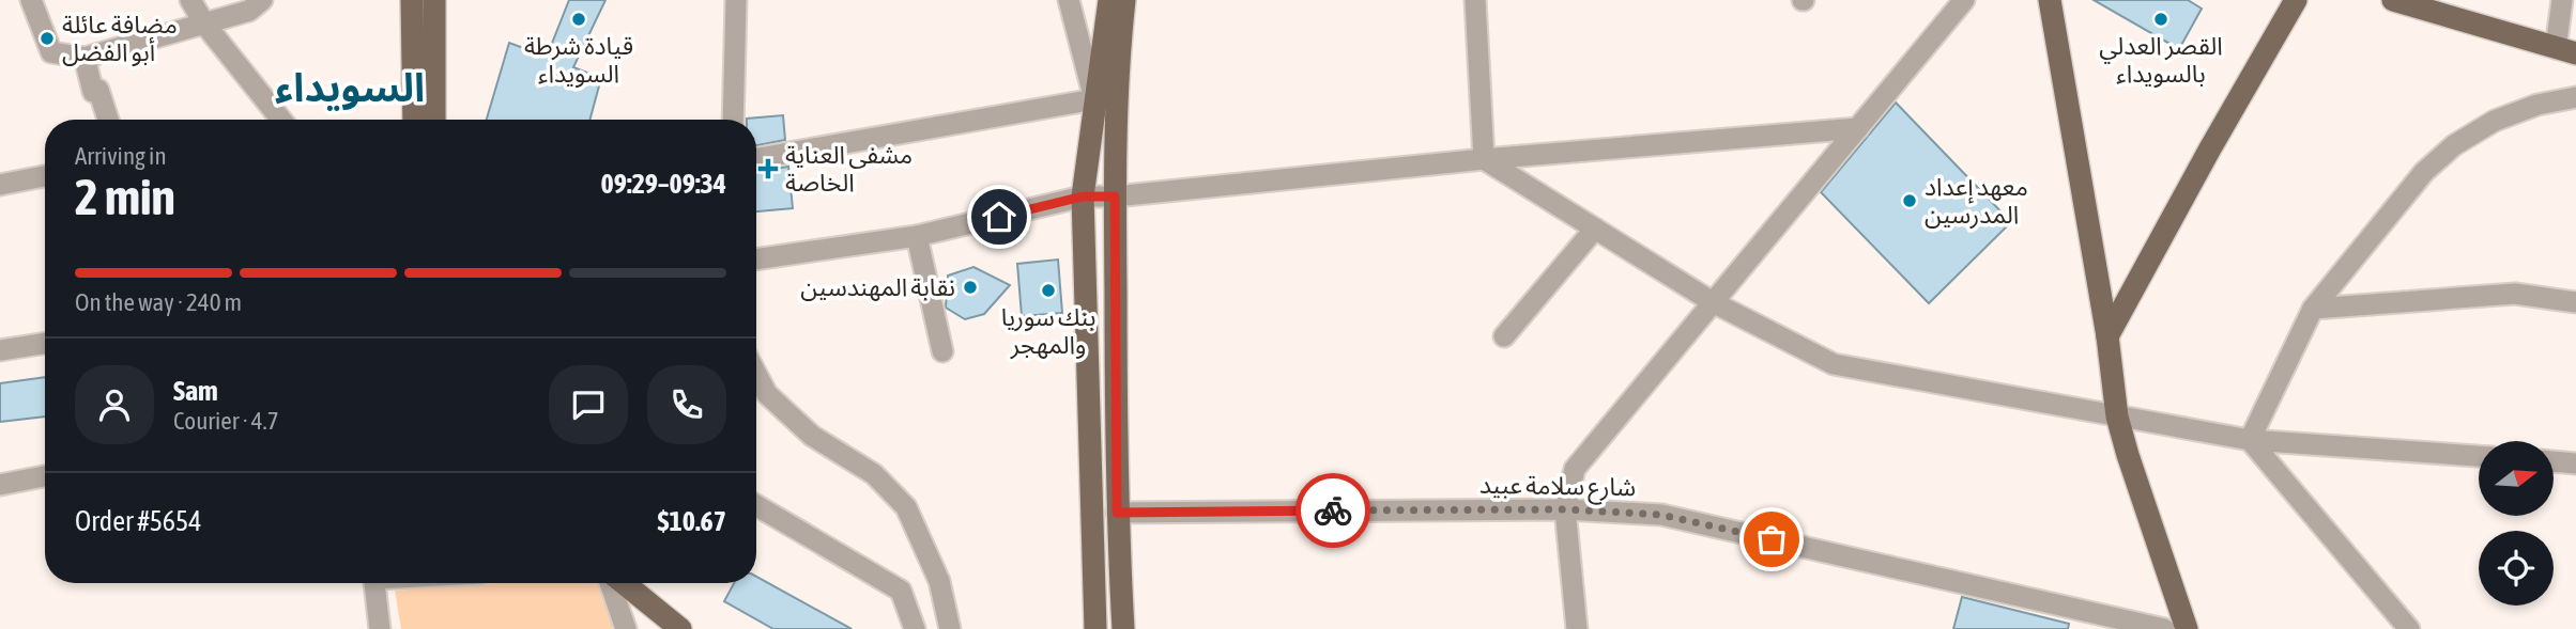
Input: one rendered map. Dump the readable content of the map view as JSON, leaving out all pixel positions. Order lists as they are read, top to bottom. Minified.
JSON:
{"streets":{"street":["شارع سلامة عبيد"]},"districts":["السويداء"],"places":{"other":["قيادة شرطة السويداء","القصر العدلي بالسويداء","مضافة عائلة أبو الفضل","معهد إعداد المدرسين","نقابة المهندسين","بنك سوريا والمهجر"],"health":["مشفى العناية الخاصة"]},"north":"right","page":{"heading":["2 min","Arriving in","09:29–09:34"],"panel":["Sam","Courier · 4.7","Order #5654","$10.67"],"bar":"On the way · 240 m"}}
